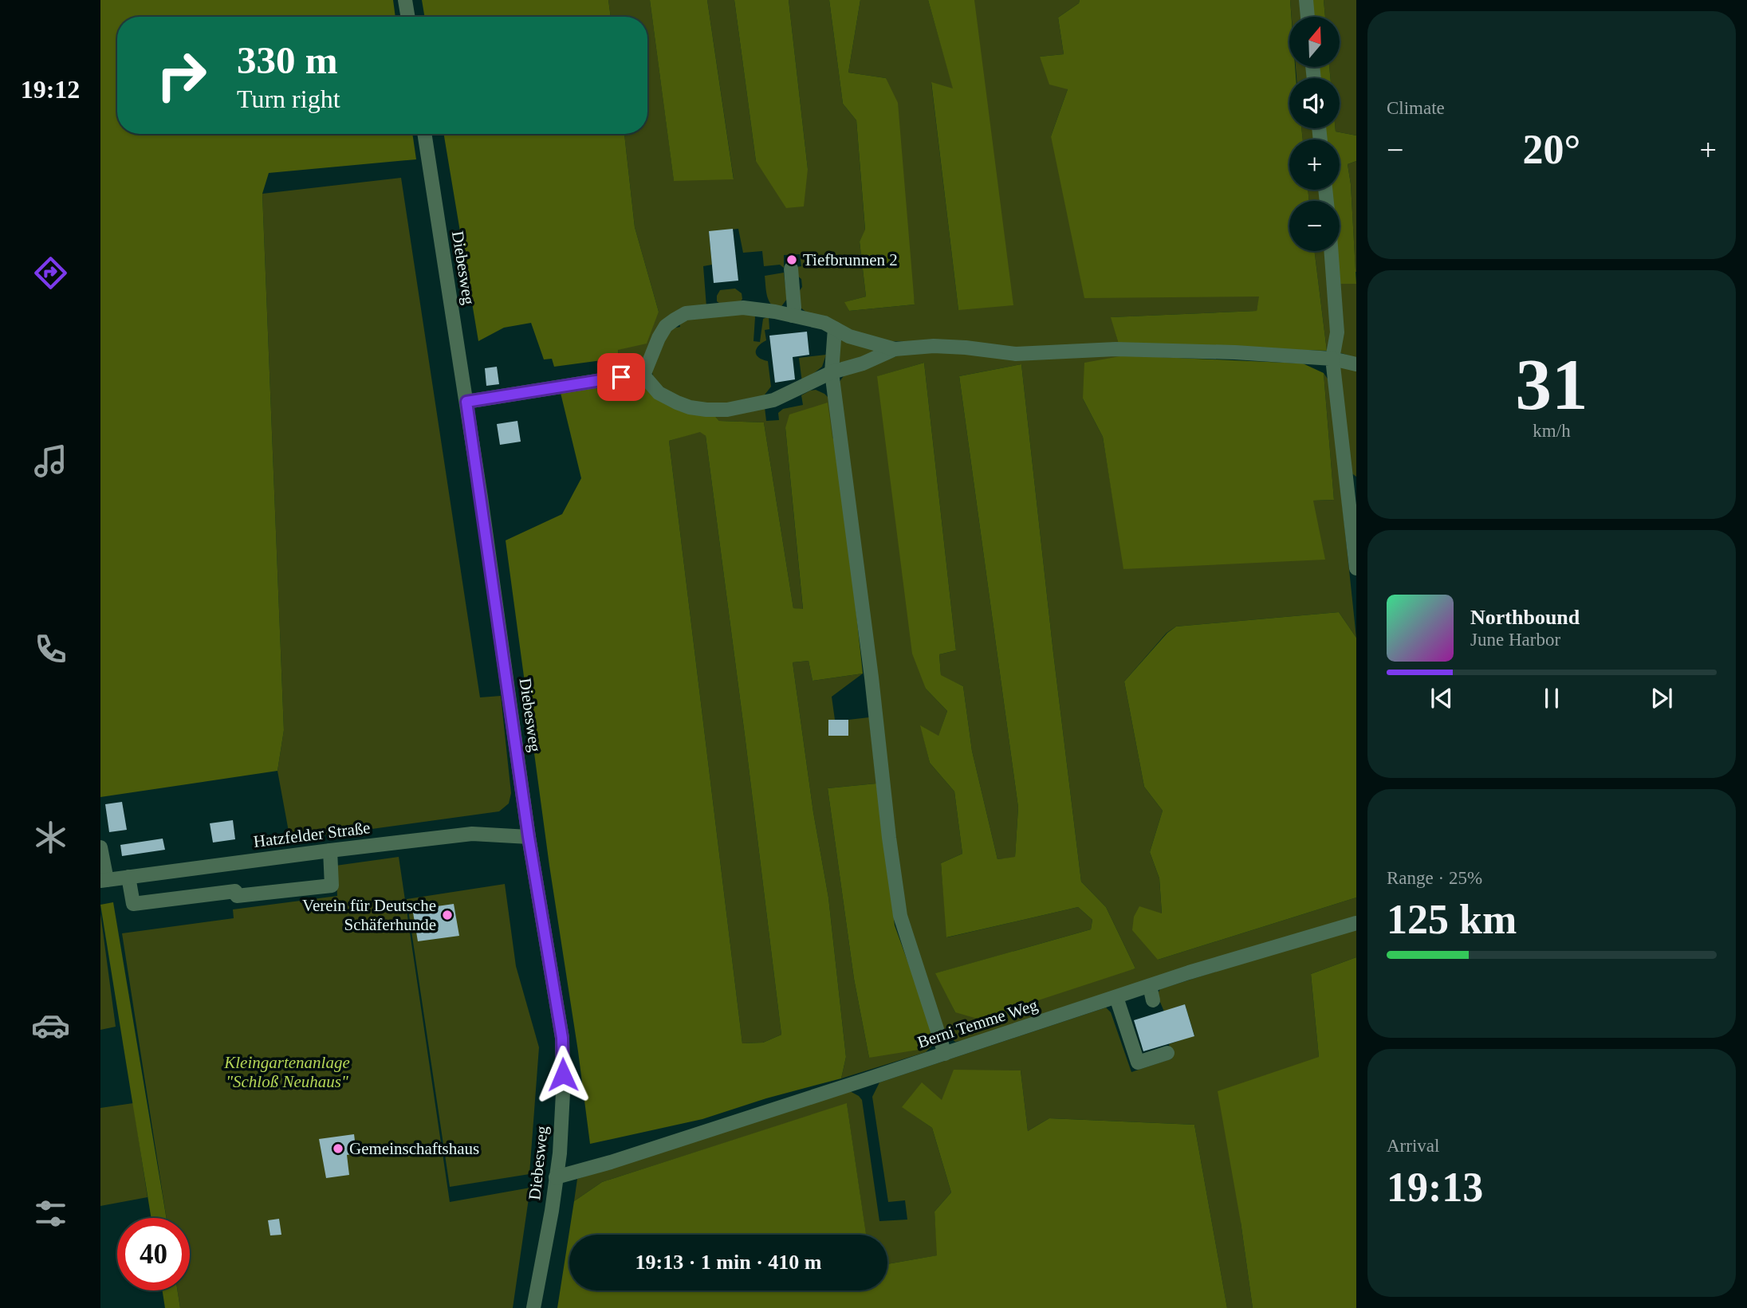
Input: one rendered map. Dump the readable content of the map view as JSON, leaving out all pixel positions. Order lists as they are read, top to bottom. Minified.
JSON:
{"streets":{"street":["Diebesweg","Hatzfelder Straße","Berni Temme Weg"]},"crossings":[["Diebesweg","Hatzfelder Straße"],["Diebesweg","Berni Temme Weg"]],"parks":["Kleingartenanlage \"Schloß Neuhaus\""],"places":["Tiefbrunnen 2","Verein für Deutsche Schäferhunde","Gemeinschaftshaus"],"north":"top","page":{"tabs":"19:12","tile":["Climate",["31","km/h"],["Range · 25%","125 km"],["Arrival","19:13"]],"map_buttons":["+","−"],"turn":["330 m","Turn right"],"heat":["−","20°","+"],"song":["Northbound","June Harbor"],"limit":"40","trip":"19:13 · 1 min · 410 m"}}
